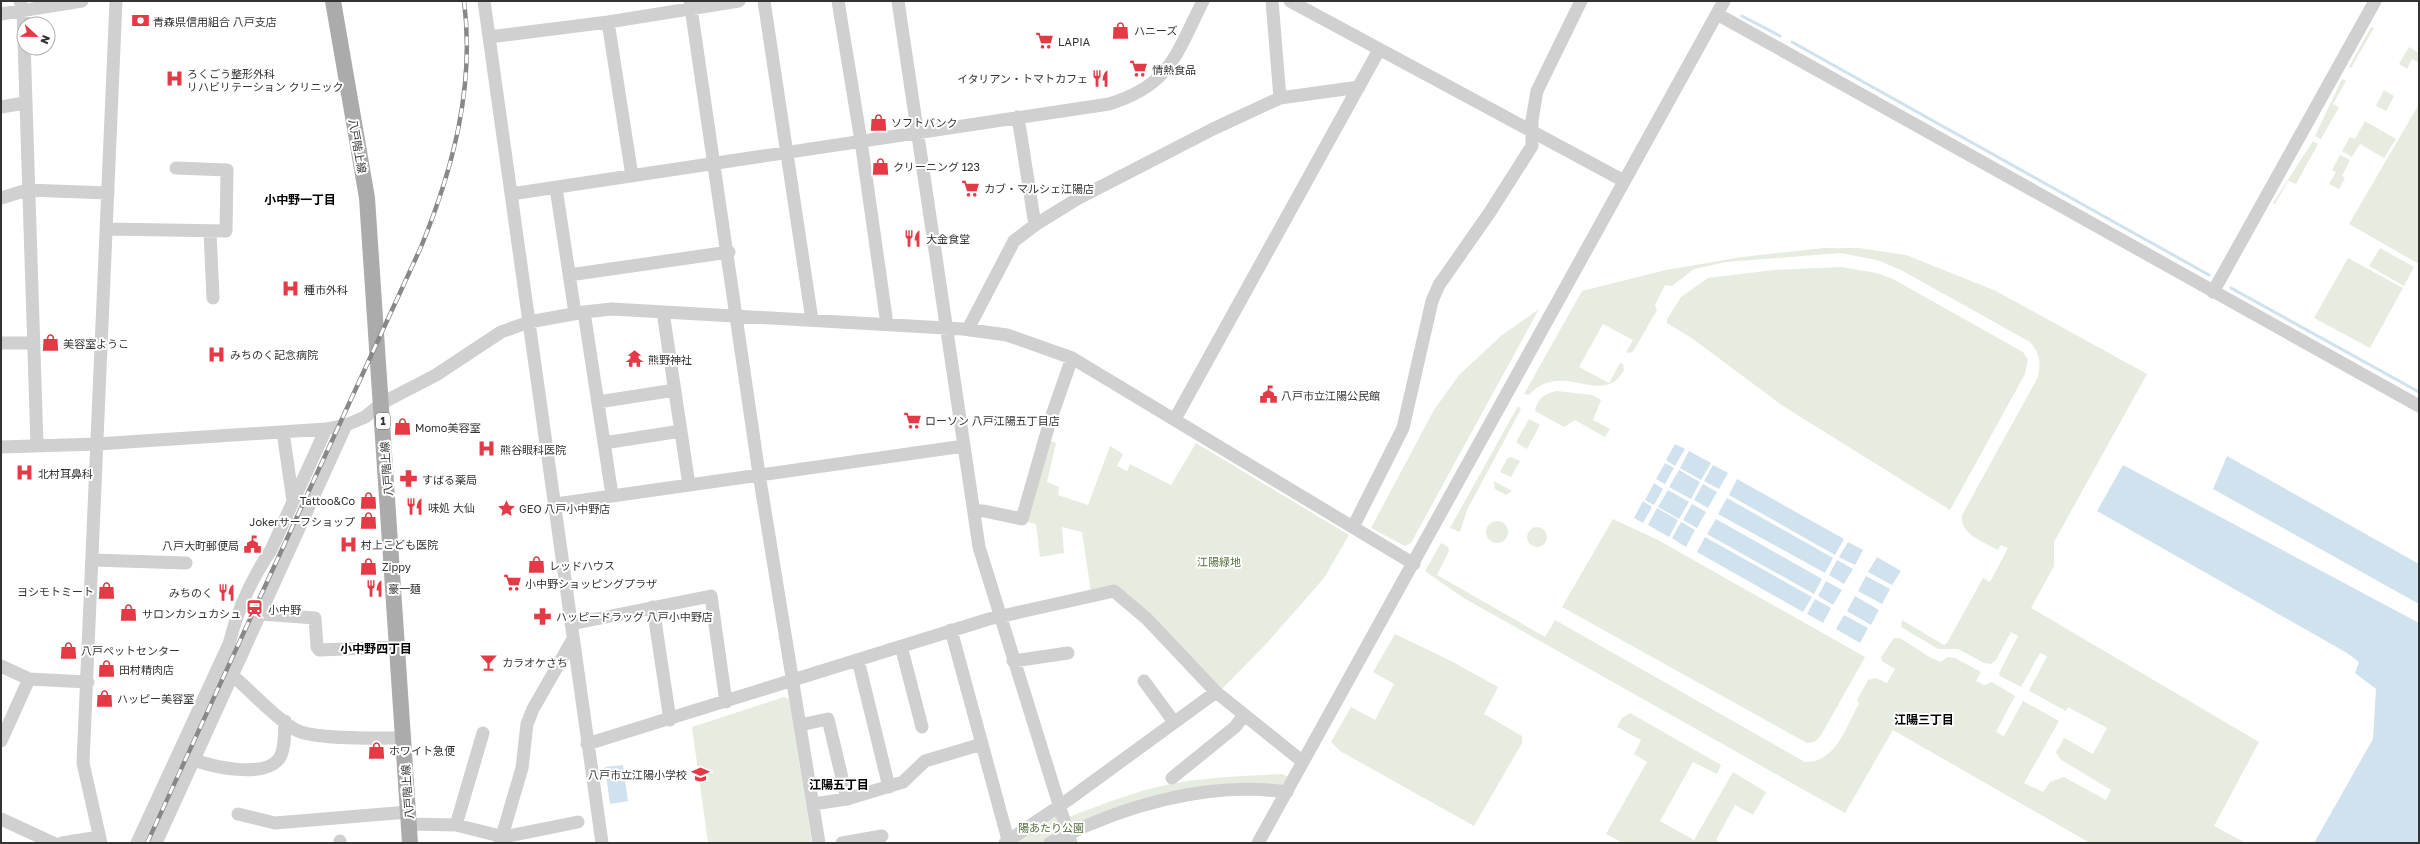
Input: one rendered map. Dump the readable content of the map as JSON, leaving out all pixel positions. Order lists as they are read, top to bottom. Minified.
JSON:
{"streets":{"main road":["八戸階上線","1"]},"districts":["小中野一丁目","小中野四丁目","江陽三丁目","江陽五丁目"],"parks":["江陽緑地","陽あたり公園"],"places":{"bank":["青森県信用組合 八戸支店"],"shop":["ハニーズ","ソフトバンク","クリーニング 123","美容室ようこ","Momo美容室","Tattoo&Co","Jokerサーフショップ","レッドハウス","Zippy","ヨシモトミート","サロンカシュカシュ","八戸ペットセンター","田村精肉店","ハッピー美容室","ホワイト急便"],"supermarket":["LAPIA","情熱食品","カブ・マルシェ江陽店","ローソン 八戸江陽五丁目店","小中野ショッピングプラザ"],"restaurant":["イタリアン・トマトカフェ","大金食堂","味処 大仙","豪一麺","みちのく"],"hospital":["ろくごう整形外科 リハビリテーション クリニック","種市外科","みちのく記念病院","熊谷眼科医院","北村耳鼻科","村上こども医院"],"temple":["熊野神社"],"public building":["八戸市立江陽公民館","八戸大町郵便局"],"pharmacy":["すばる薬局","ハッピードラッグ 八戸小中野店"],"place":["GEO 八戸小中野店"],"station":["小中野"],"bar":["カラオケさち"],"school or university":["八戸市立江陽小学校"]},"north":"right"}
